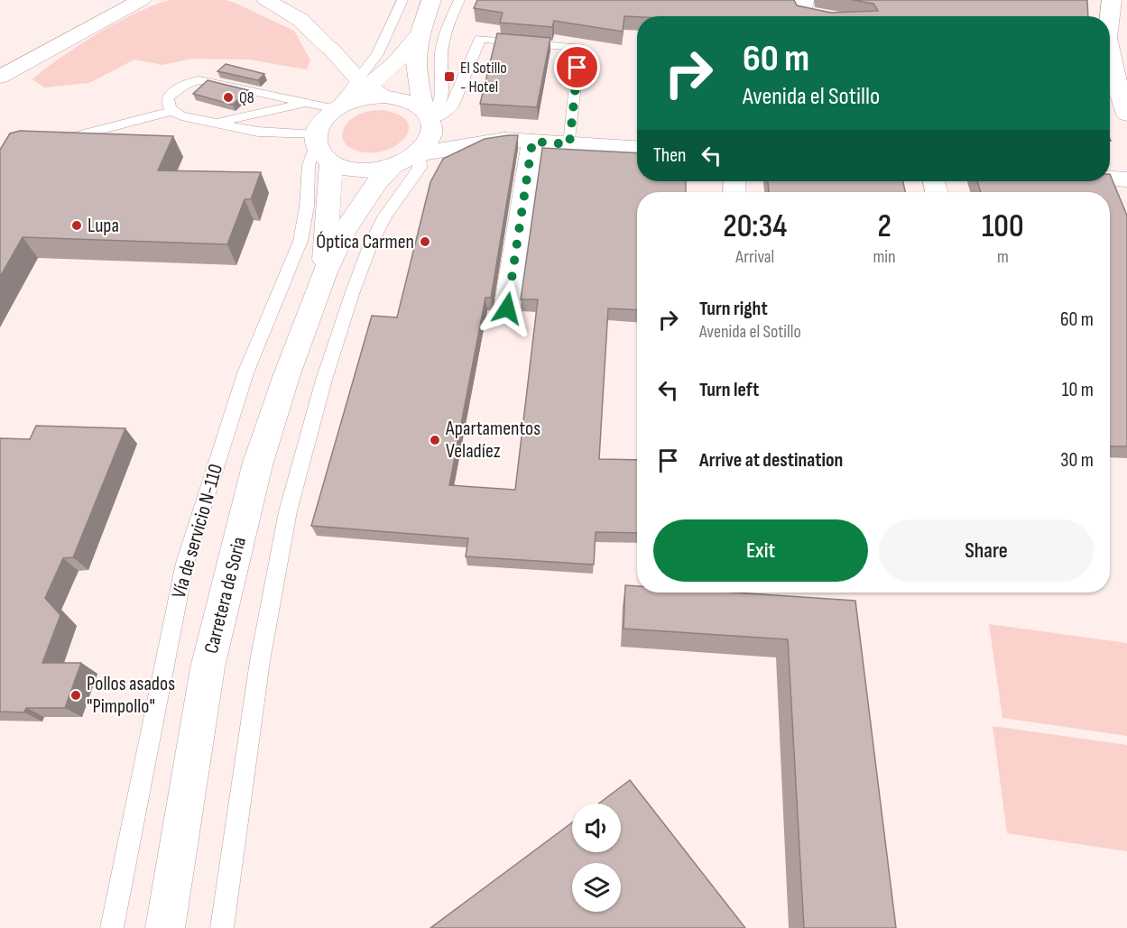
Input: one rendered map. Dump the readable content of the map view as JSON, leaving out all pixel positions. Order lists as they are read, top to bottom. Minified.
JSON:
{"streets":{"main road":["Carretera de Soria"],"lane":["Vía de servicio N-110"]},"crossings":[["Vía de servicio N-110","Carretera de Soria"]],"places":{"transit":["El Sotillo - Hotel"],"other":["Q8","Lupa","Óptica Carmen","Apartamentos Veladíez","Pollos asados \"Pimpollo\""]},"page":{"turn":["60 m","Avenida el Sotillo"],"then":"Then","eta":["20:34","Arrival","2","min","100","m"],"list":[{"name":"Turn right","note":"Avenida el Sotillo","value":"60 m"},{"name":"Turn left","value":"10 m"},{"name":"Arrive at destination","value":"30 m"}],"buttons":["Exit","Share"]}}
